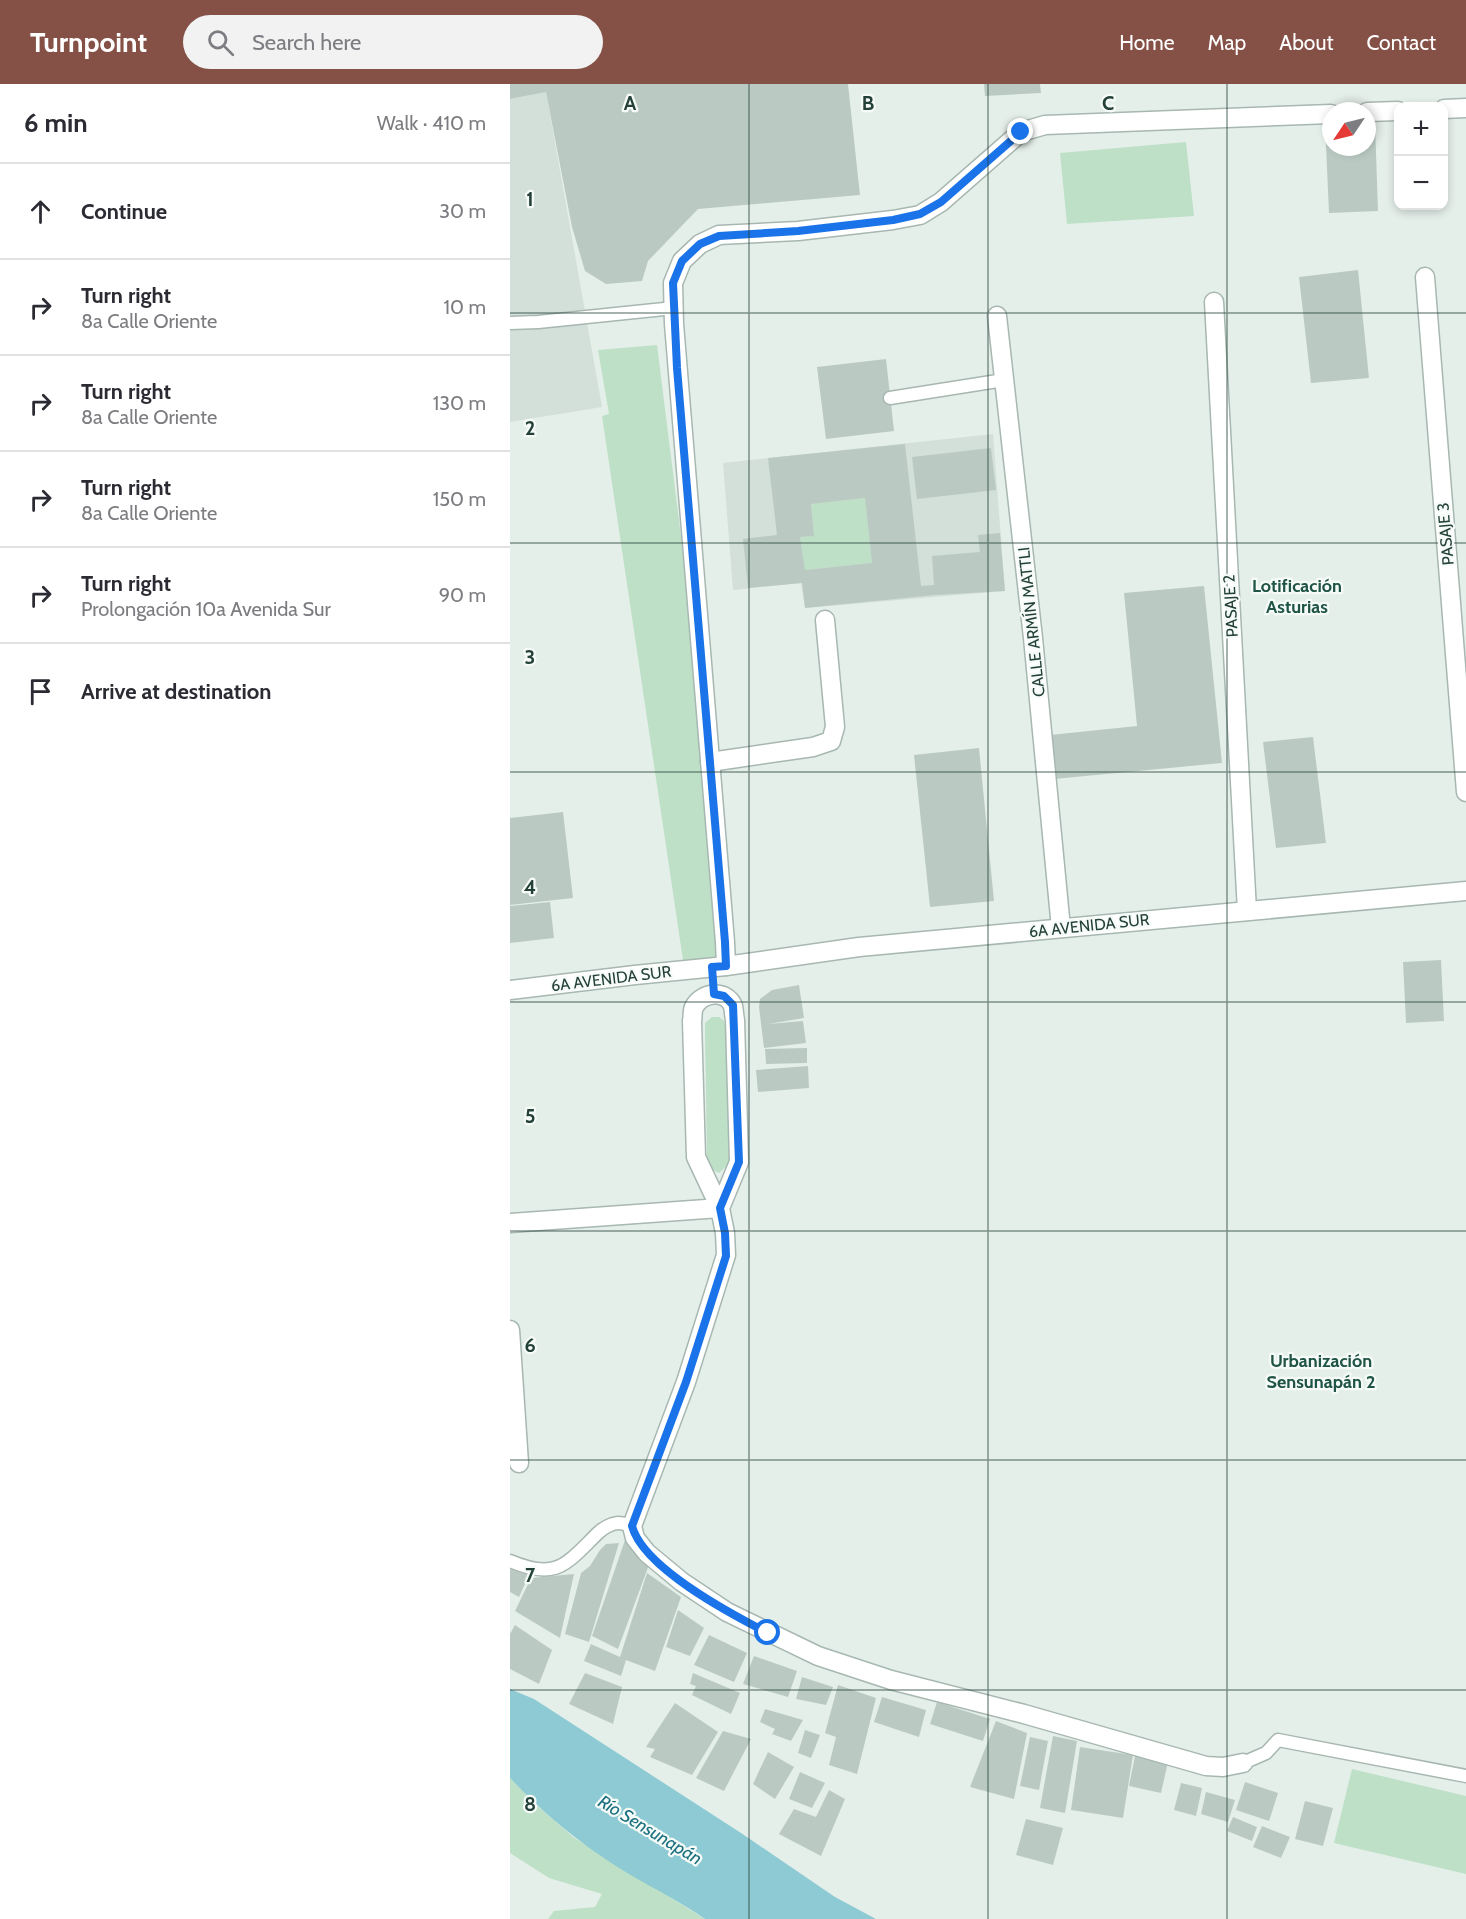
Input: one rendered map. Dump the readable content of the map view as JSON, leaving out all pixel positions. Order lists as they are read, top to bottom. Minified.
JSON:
{"streets":{"street":["PASAJE 3","PASAJE 2","CALLE ARMÍN MATTLI","6A AVENIDA SUR"]},"crossings":[["PASAJE 2","6A AVENIDA SUR"],["CALLE ARMÍN MATTLI","6A AVENIDA SUR"]],"districts":["Lotificación Asturias","Urbanización Sensunapán 2"],"water":["Río Sensunapán"],"north":"bottom left","page":{"header":"Turnpoint","search":"Search here","nav":["Home","Map","About","Contact"],"heading":["6 min","Walk · 410 m"],"map_buttons":["+","−"],"list":[["Continue","30 m"],["Turn right","8a Calle Oriente","10 m"],["Turn right","8a Calle Oriente","130 m"],["Turn right","8a Calle Oriente","150 m"],["Turn right","Prolongación 10a Avenida Sur","90 m"],"Arrive at destination"]},"grid":{"columns":["A","B","C"],"rows":["1","2","3","4","5","6","7","8"]}}
